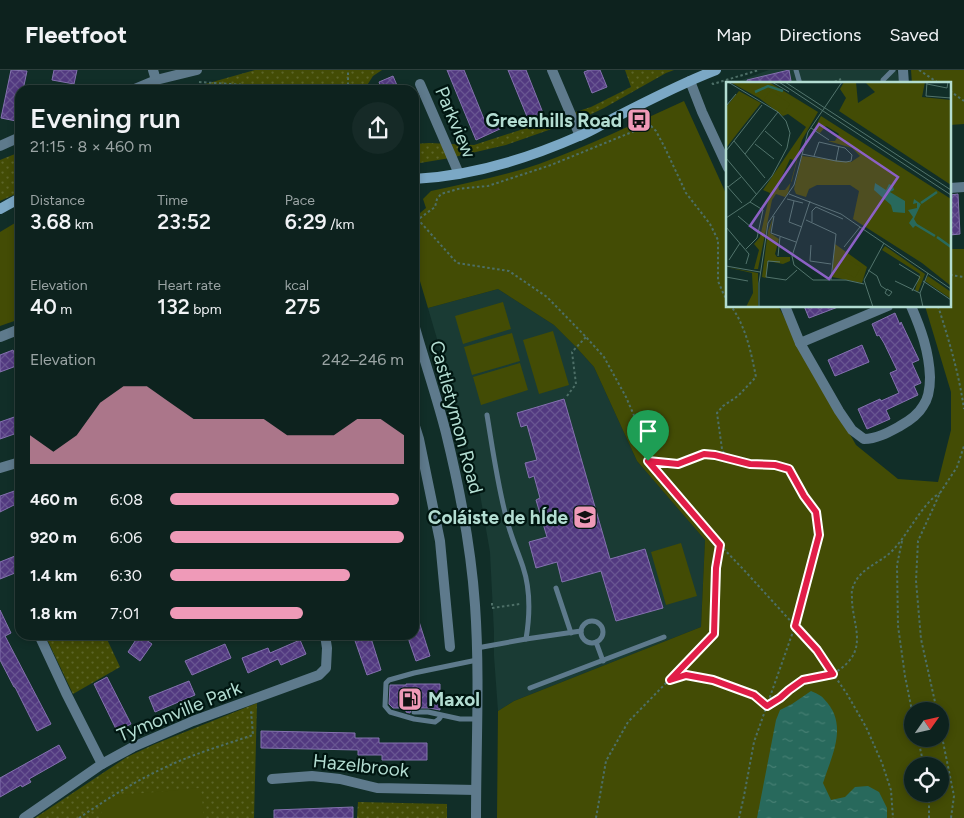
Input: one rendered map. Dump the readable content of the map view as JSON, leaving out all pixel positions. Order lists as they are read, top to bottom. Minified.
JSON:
{"streets":{"street":["Parkview","Castletymon Road","Tymonville Park","Hazelbrook"]},"crossings":[["Castletymon Road","Hazelbrook"]],"places":{"bus stop":["Greenhills Road"],"school or university":["Coláiste de hÍde"],"fuel station":["Maxol"]},"north":"top right","page":{"header":"Fleetfoot","nav":["Map","Directions","Saved"],"heading":["Evening run","21:15 · 8 × 460 m"],"stats":[["Distance","3.68 km"],["Time","23:52"],["Pace","6:29 /km"],["Elevation","40 m"],["Heart rate","132 bpm"],["kcal","275"]],"chart":["Elevation","242–246 m"],"list":[{"name":"460 m","note":"6:08"},{"name":"920 m","note":"6:06"},{"name":"1.4 km","note":"6:30"},{"name":"1.8 km","note":"7:01"}]}}
